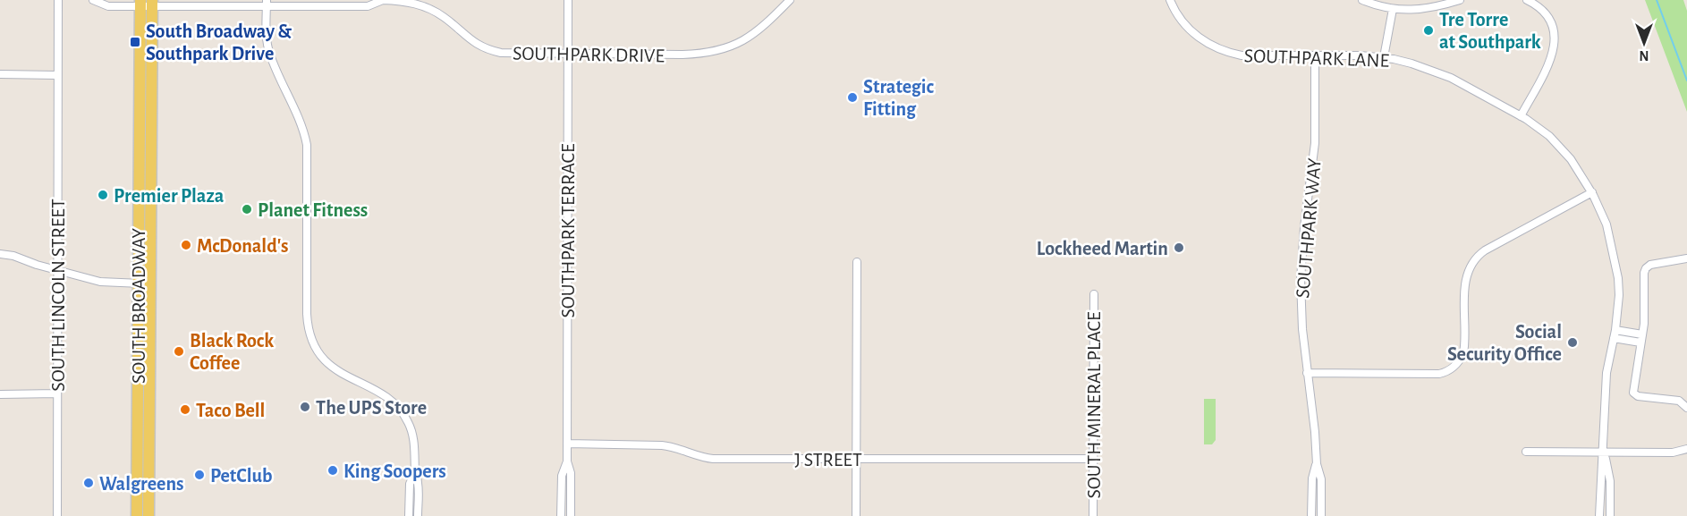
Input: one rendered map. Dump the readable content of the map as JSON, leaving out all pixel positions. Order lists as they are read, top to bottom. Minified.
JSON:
{"streets":{"main road":["SOUTH BROADWAY"],"street":["SOUTHPARK DRIVE","SOUTHPARK LANE","SOUTHPARK WAY","SOUTHPARK TERRACE","SOUTH LINCOLN STREET","SOUTH MINERAL PLACE","J STREET"]},"crossings":[["SOUTHPARK DRIVE","SOUTHPARK TERRACE"],["SOUTHPARK DRIVE","SOUTH BROADWAY"],["SOUTHPARK LANE","SOUTHPARK WAY"],["SOUTHPARK TERRACE","J STREET"],["SOUTH MINERAL PLACE","J STREET"]],"places":{"other":["Tre Torre at Southpark","Strategic Fitting","Premier Plaza","Planet Fitness","McDonald's","Lockheed Martin","Social Security Office","Black Rock Coffee","The UPS Store","Taco Bell","King Soopers","PetClub","Walgreens"],"transit":["South Broadway & Southpark Drive"]},"north":"bottom"}
